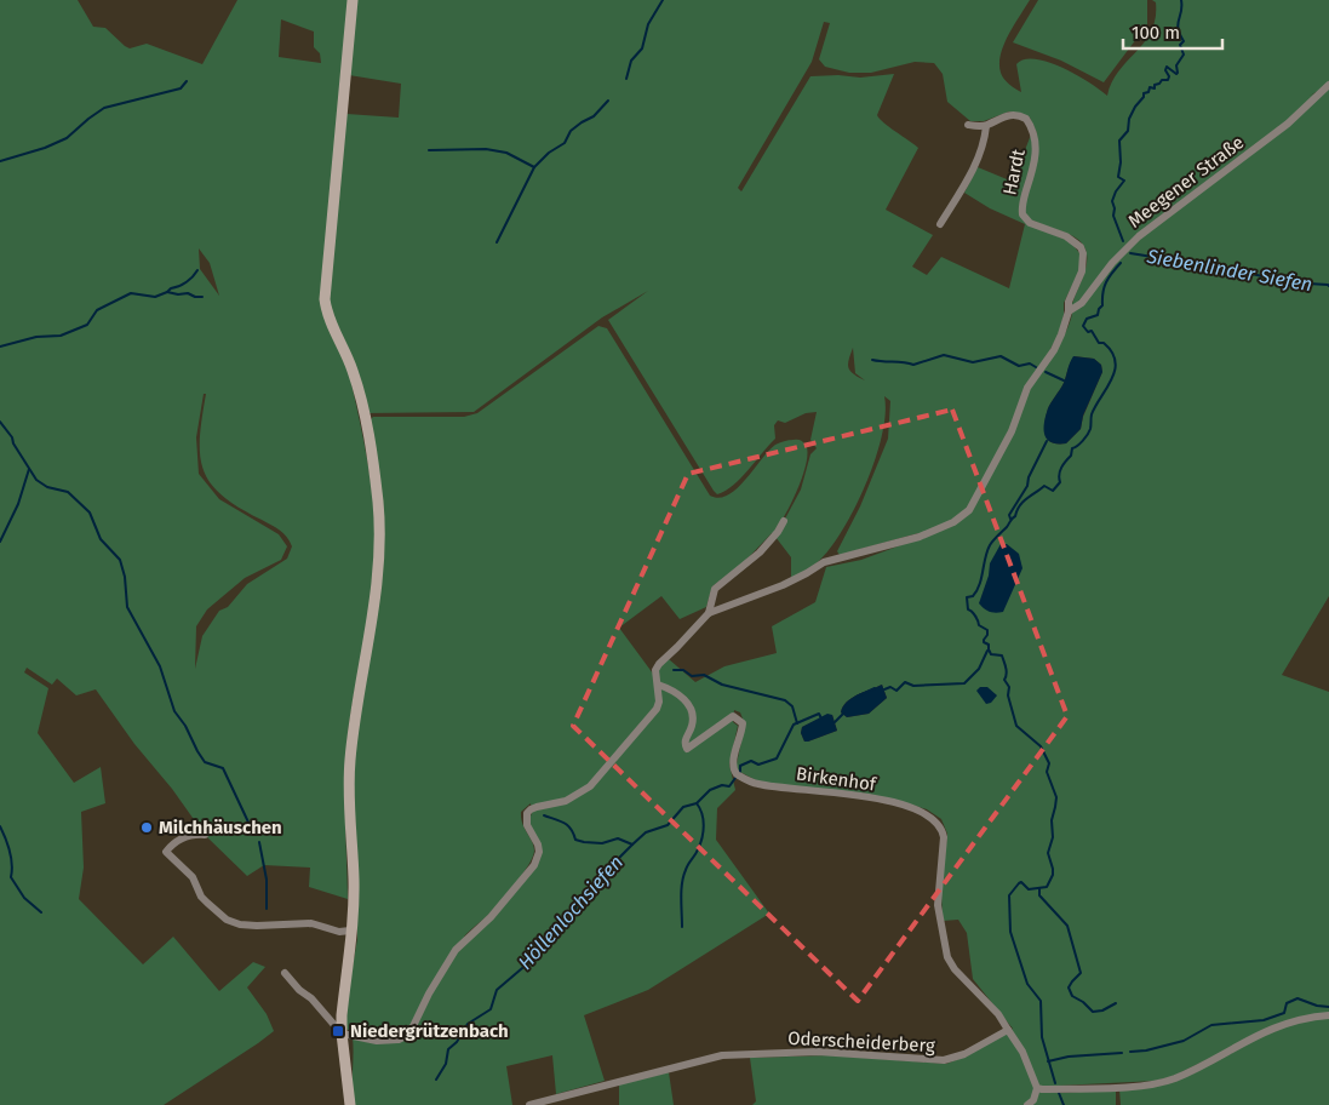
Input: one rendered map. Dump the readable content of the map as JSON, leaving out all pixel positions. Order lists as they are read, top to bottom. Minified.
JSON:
{"streets":{"street":["Hardt","Meegener Straße","Birkenhof","Oderscheiderberg"]},"crossings":[["Hardt","Meegener Straße"],["Birkenhof","Oderscheiderberg"]],"water":["Siebenlinder Siefen","Höllenlochsiefen"],"places":{"other":["Milchhäuschen"],"transit":["Niedergrützenbach"]},"scale_bar":"100 m"}
